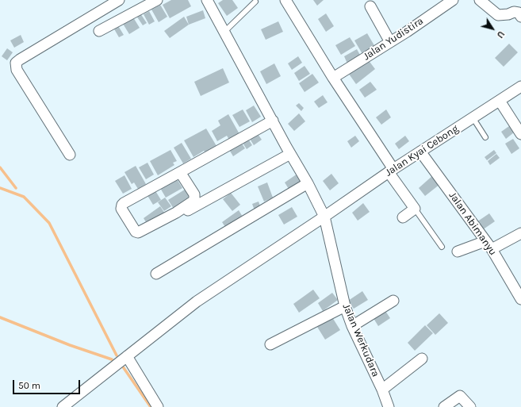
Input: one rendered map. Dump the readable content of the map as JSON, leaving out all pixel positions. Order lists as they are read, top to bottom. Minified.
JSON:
{"streets":{"street":["Jalan Yudistira","Jalan Kyai Cebong","Jalan Abimanyu","Jalan Werkudara"]},"crossings":[["Jalan Kyai Cebong","Jalan Abimanyu"],["Jalan Kyai Cebong","Jalan Werkudara"]],"scale_bar":"50 m","north":"bottom right"}
